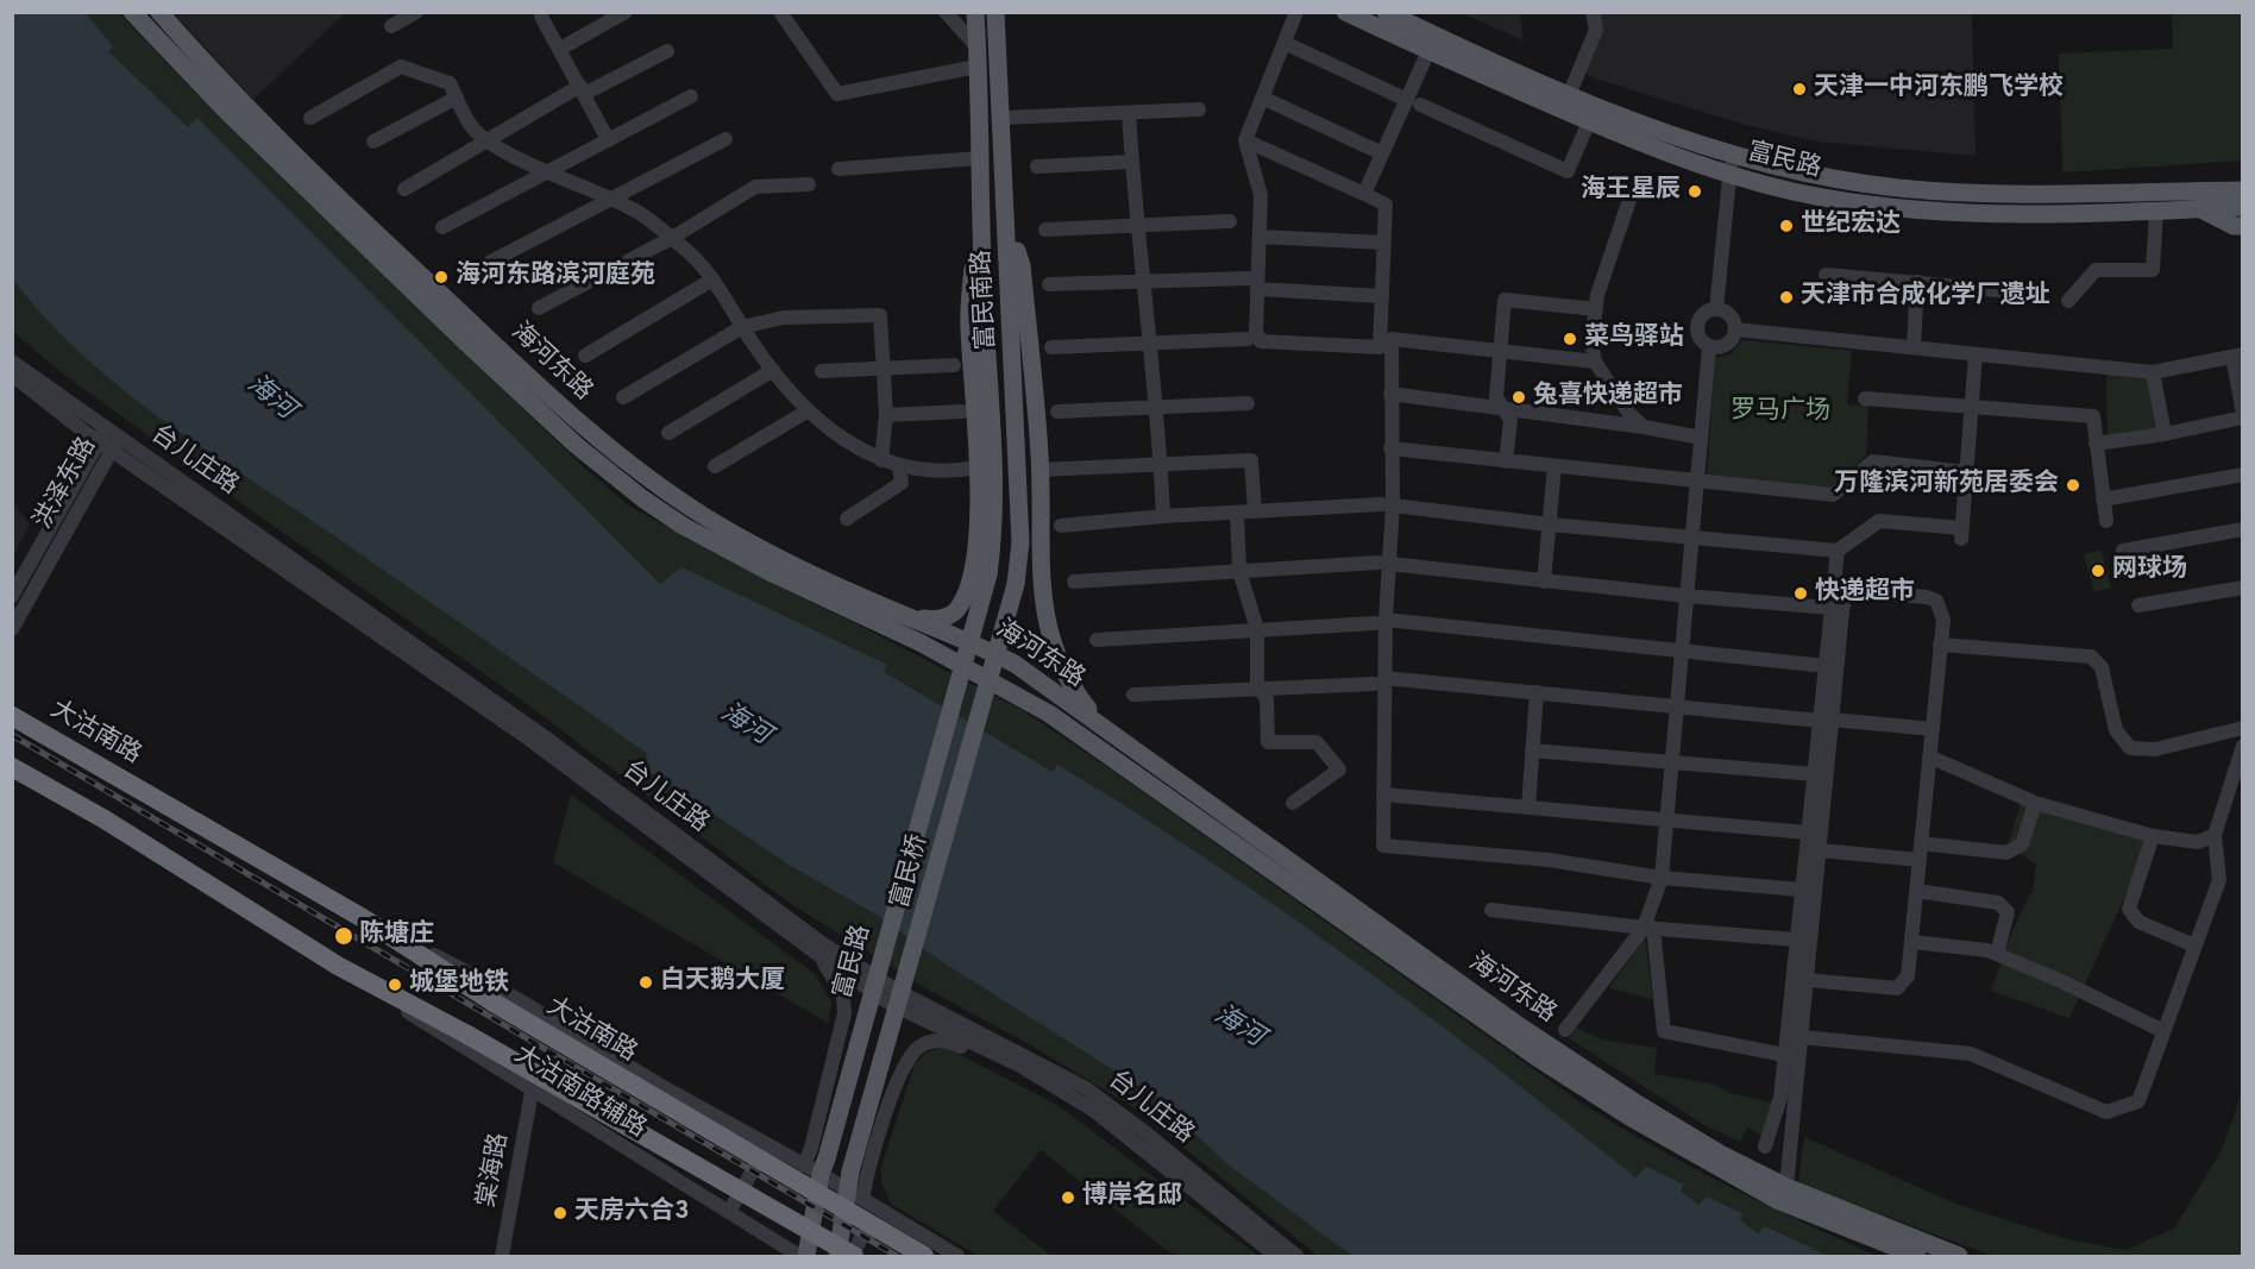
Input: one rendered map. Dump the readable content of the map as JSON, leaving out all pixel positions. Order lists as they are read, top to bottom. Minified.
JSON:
{"streets":{"highway":["大沽南路"],"main road":["富民路","富民南路","海河东路","富民桥"],"street":["台儿庄路","洪泽东路","大沽南路辅路","棠海路"]},"crossings":[["富民路","富民南路"],["富民路","大沽南路辅路"],["富民南路","富民桥"],["台儿庄路","洪泽东路"],["大沽南路","大沽南路辅路"],["富民桥","大沽南路辅路"],["大沽南路辅路","棠海路"]],"water":["海河"],"parks":["罗马广场"],"places":["天津一中河东鹏飞学校","海王星辰","世纪宏达","海河东路滨河庭苑","天津市合成化学厂遗址","菜鸟驿站","兔喜快递超市","万隆滨河新苑居委会","网球场","快递超市","陈塘庄","白天鹅大厦","城堡地铁","博岸名邸","天房六合3"]}
